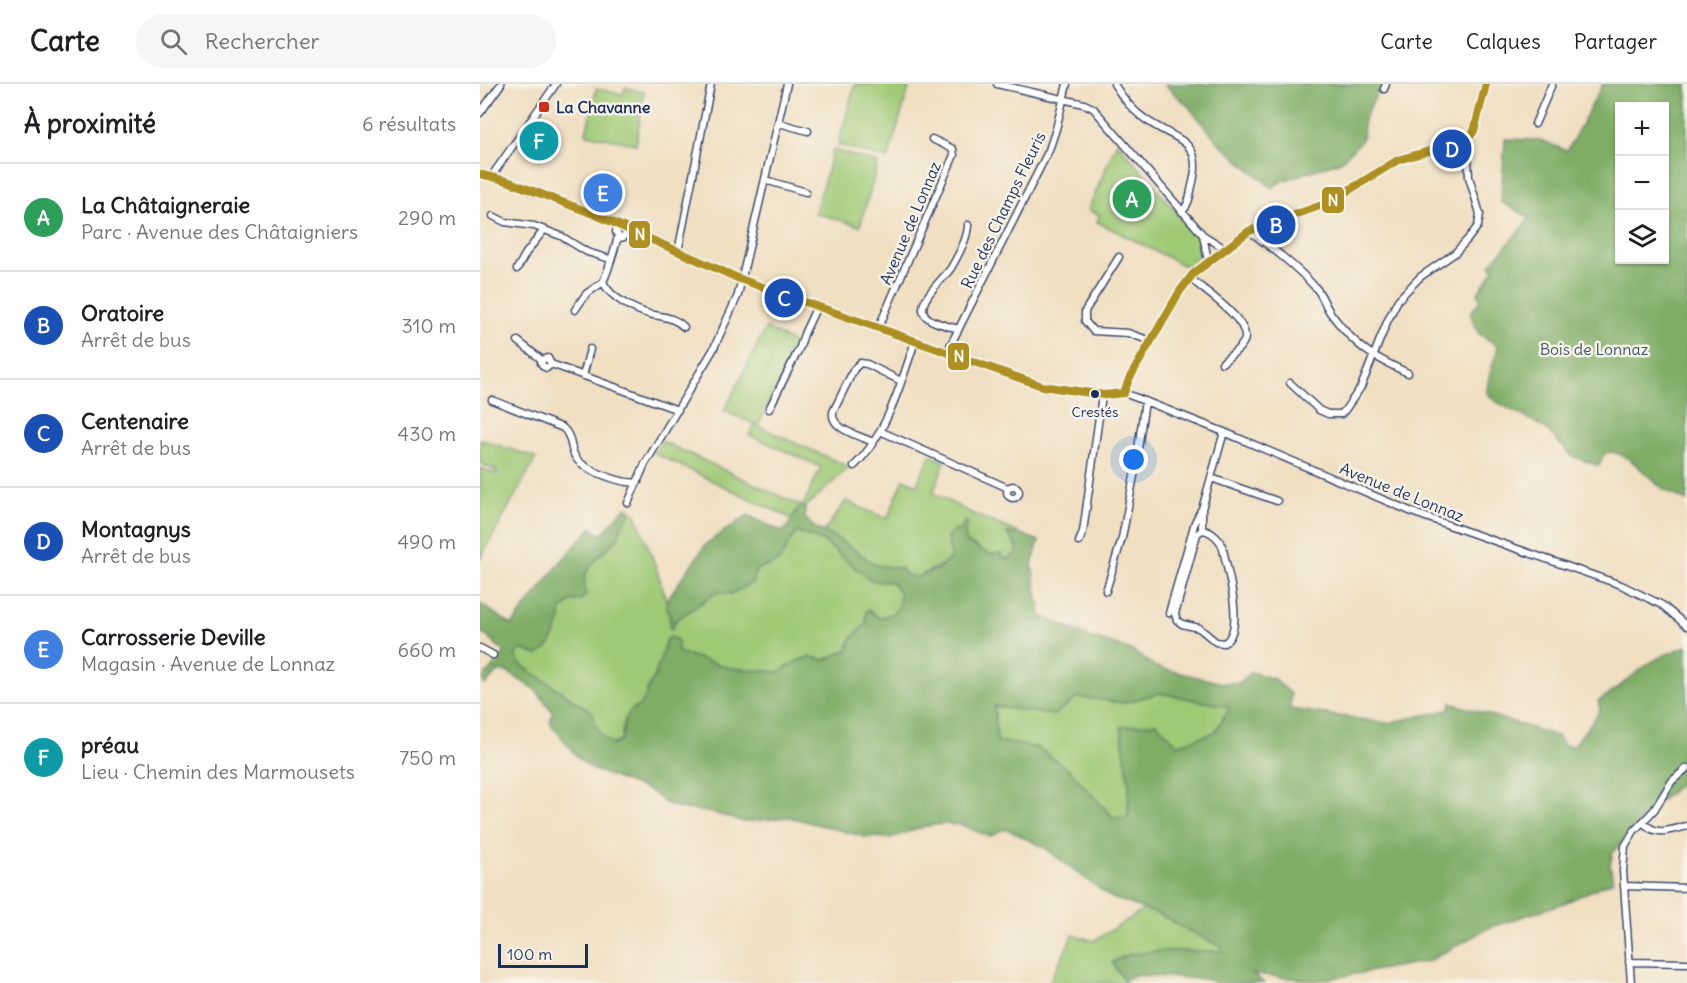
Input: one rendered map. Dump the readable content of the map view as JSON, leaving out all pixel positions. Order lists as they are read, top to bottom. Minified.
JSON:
{"streets":{"street":["Rue des Champs Fleuris","Avenue de Lonnaz"]},"crossings":[["Rue des Champs Fleuris","Avenue de Lonnaz"]],"parks":["Bois de Lonnaz"],"places":{"transit":["La Chavanne"],"other":["Crestés"]},"lines":["transit line N"],"scale_bar":"100 m","page":{"header":"Carte","search":"Rechercher","nav":["Carte","Calques","Partager"],"heading":["À proximité","6 résultats"],"map_buttons":["+","−"],"pins":["F","D","E","A","B","C"],"list":[{"mark":"A","name":"La Châtaigneraie","note":"Parc · Avenue des Châtaigniers","value":"290 m"},{"mark":"B","name":"Oratoire","note":"Arrêt de bus","value":"310 m"},{"mark":"C","name":"Centenaire","note":"Arrêt de bus","value":"430 m"},{"mark":"D","name":"Montagnys","note":"Arrêt de bus","value":"490 m"},{"mark":"E","name":"Carrosserie Deville","note":"Magasin · Avenue de Lonnaz","value":"660 m"},{"mark":"F","name":"préau","note":"Lieu · Chemin des Marmousets","value":"750 m"}],"scale":"100 m"}}
